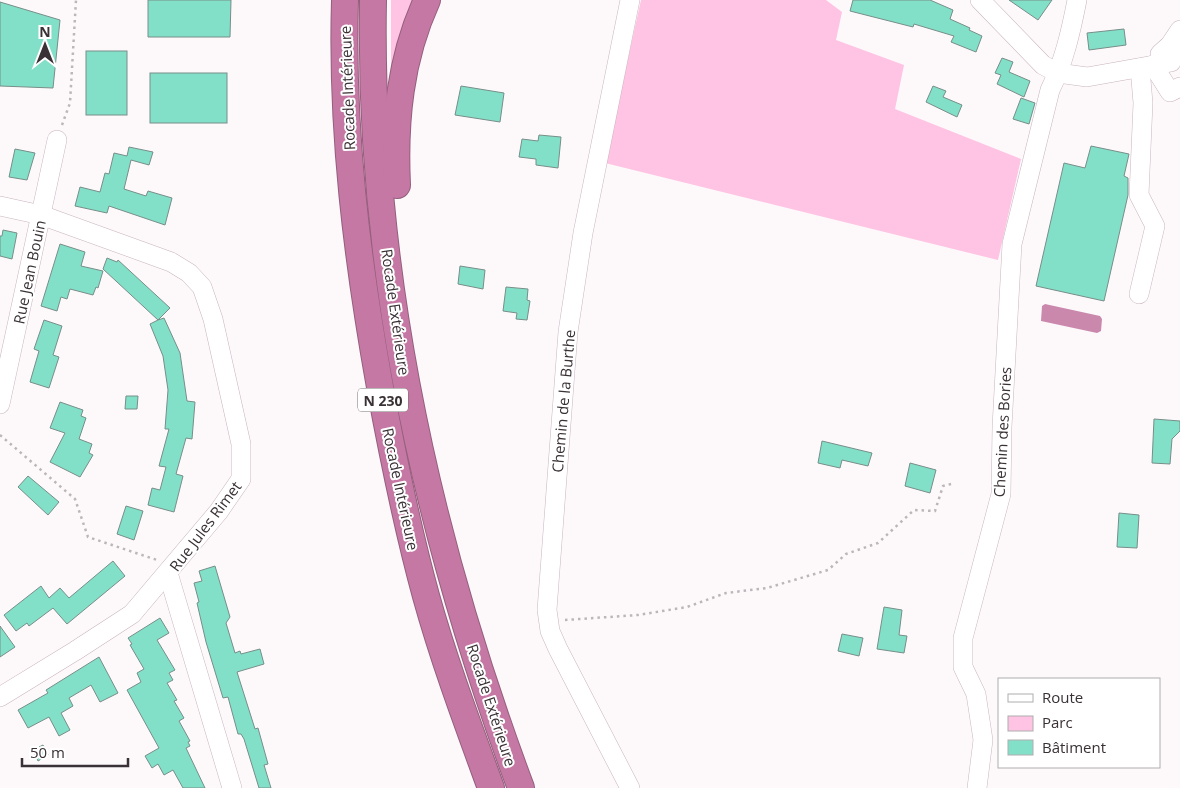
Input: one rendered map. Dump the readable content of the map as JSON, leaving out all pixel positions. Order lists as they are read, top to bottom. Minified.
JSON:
{"streets":{"highway":["Rocade Intérieure","Rocade Extérieure","N 230"],"street":["Rue Jean Bouin","Chemin de la Burthe","Chemin des Bories","Rue Jules Rimet"]},"crossings":[["Rue Jean Bouin","Rue Jules Rimet"]],"legend":["Route","Parc","Bâtiment"],"scale_bar":"50 m","north":"top"}
